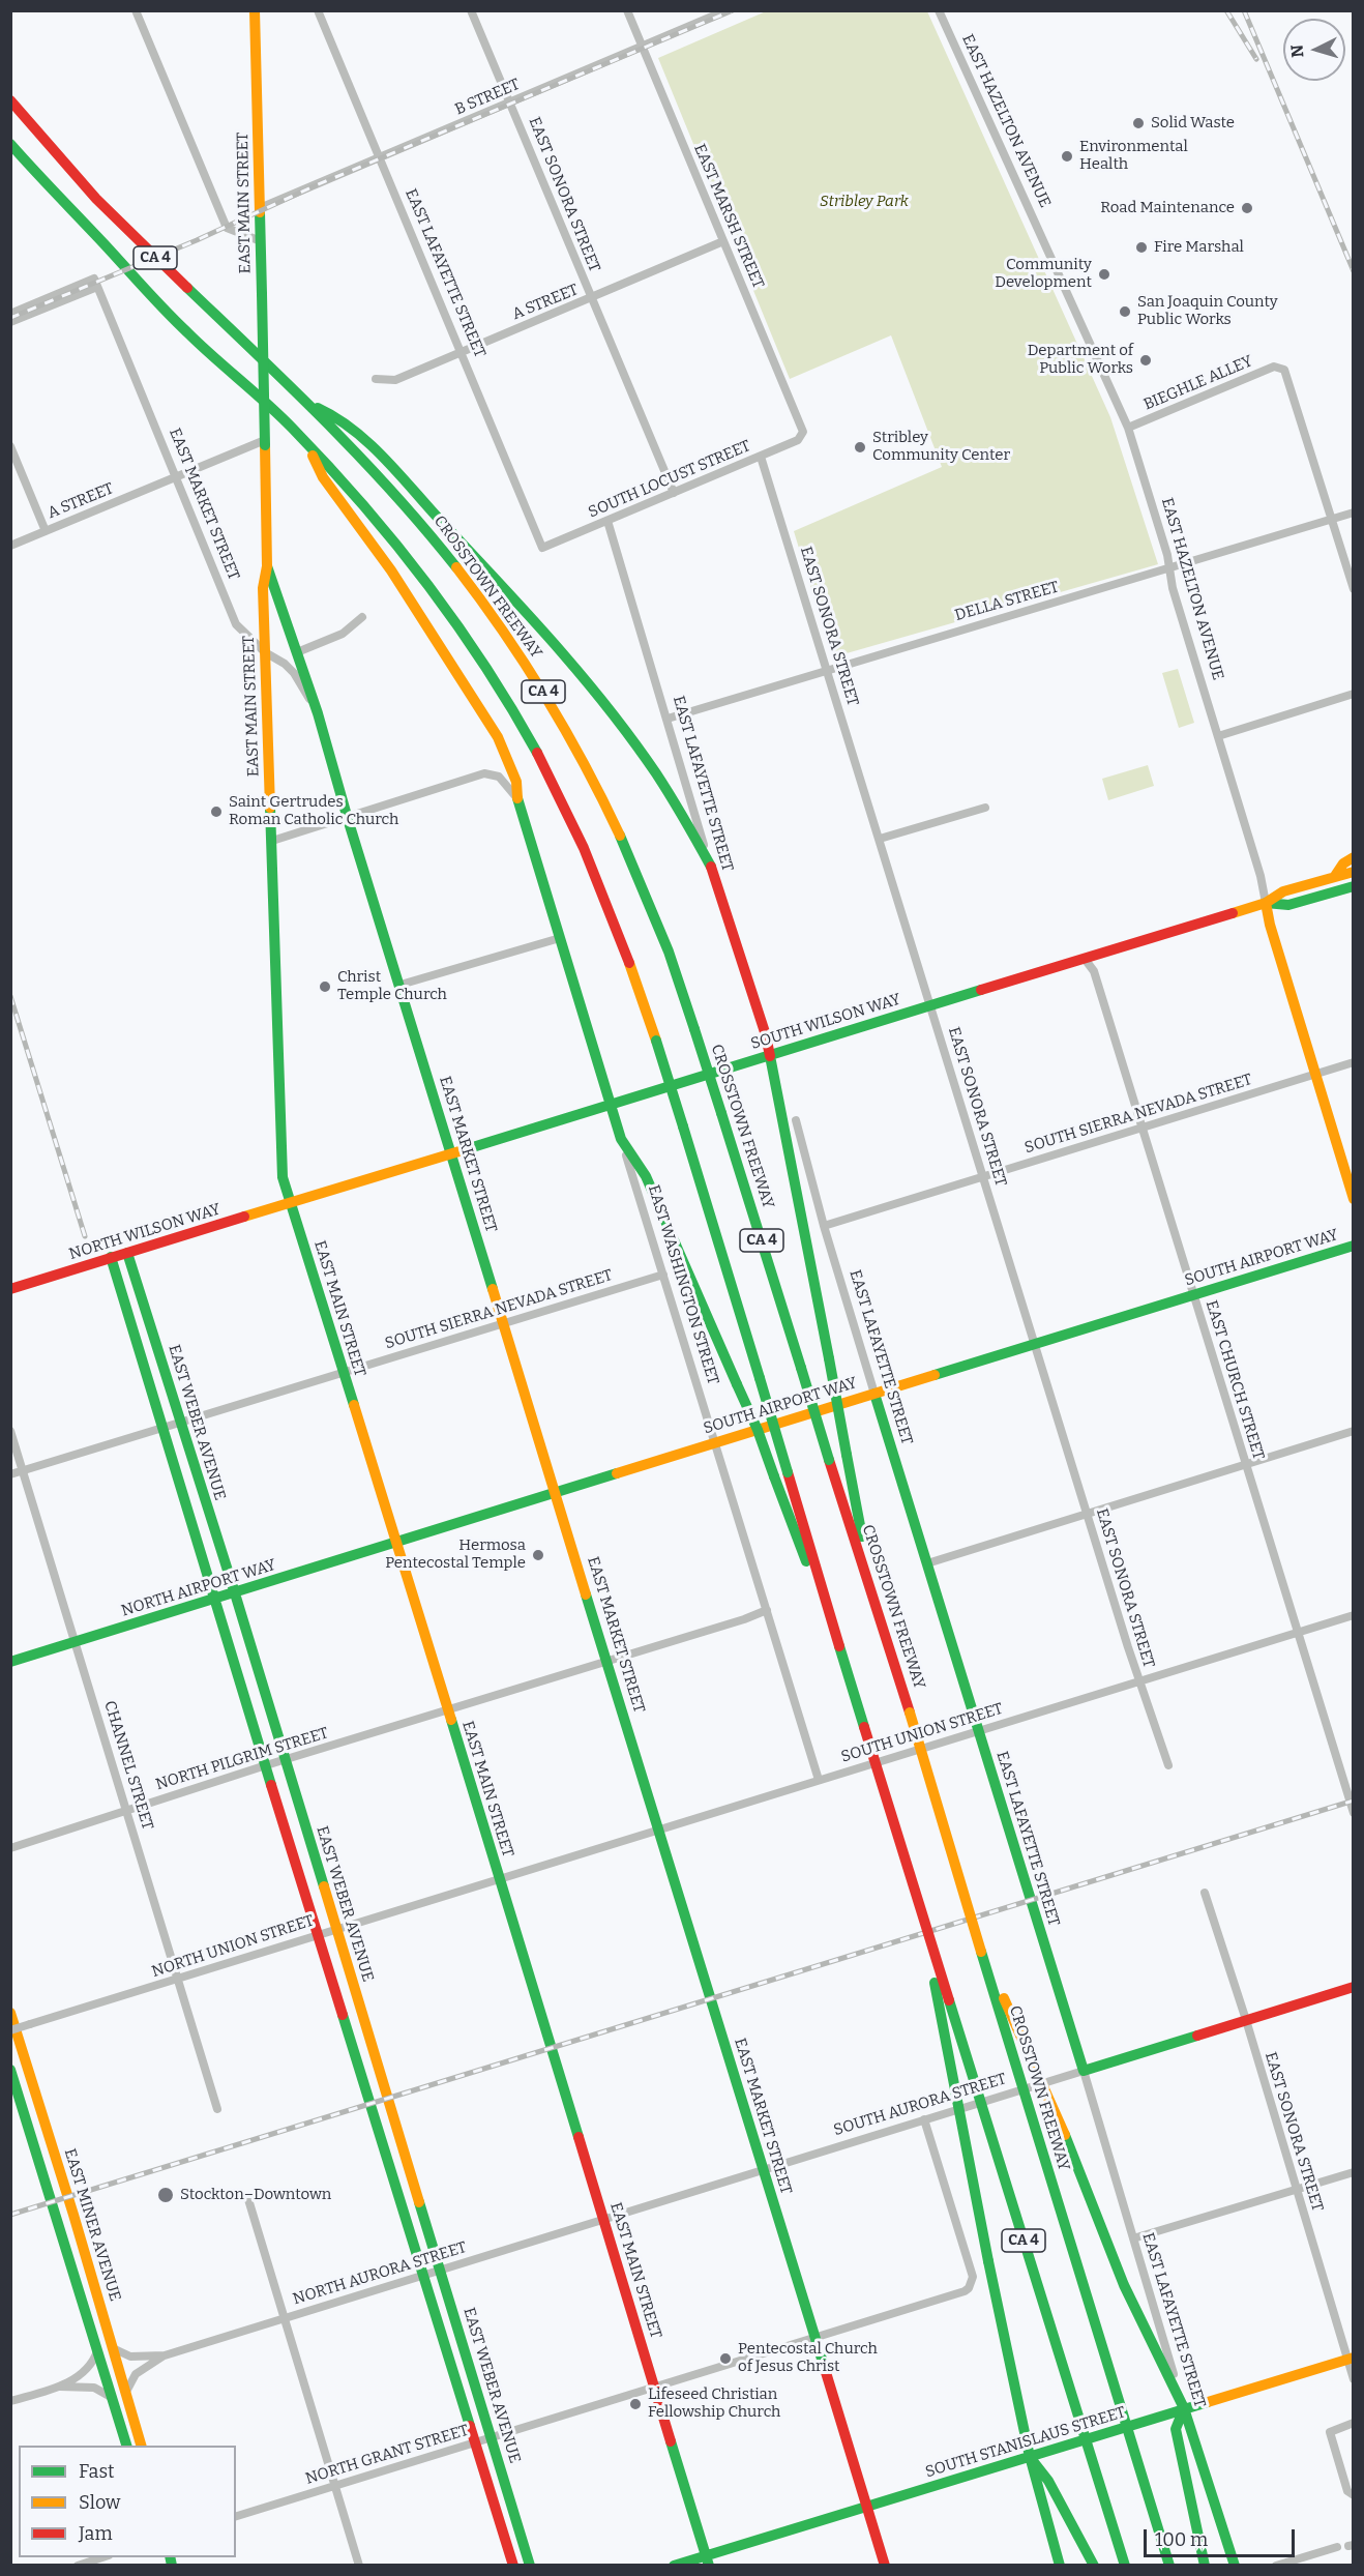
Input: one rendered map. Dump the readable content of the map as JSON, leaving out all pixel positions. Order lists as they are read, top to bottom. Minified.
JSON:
{"streets":{"main road":["EAST HAZELTON AVENUE","EAST MAIN STREET","CA 4","EAST LAFAYETTE STREET","EAST MARKET STREET","CROSSTOWN FREEWAY","SOUTH WILSON WAY","NORTH WILSON WAY","SOUTH AIRPORT WAY","EAST WASHINGTON STREET","EAST WEBER AVENUE","NORTH AIRPORT WAY","SOUTH AURORA STREET","EAST MINER AVENUE","SOUTH STANISLAUS STREET"],"street":["B STREET","EAST SONORA STREET","EAST MARSH STREET","A STREET","BIEGHLE ALLEY","SOUTH LOCUST STREET","DELLA STREET","SOUTH SIERRA NEVADA STREET","EAST CHURCH STREET","SOUTH UNION STREET","NORTH PILGRIM STREET","CHANNEL STREET","NORTH UNION STREET","NORTH AURORA STREET","NORTH GRANT STREET"]},"crossings":[["B STREET","EAST SONORA STREET"],["B STREET","EAST MAIN STREET"],["B STREET","EAST MARSH STREET"],["B STREET","EAST LAFAYETTE STREET"],["EAST HAZELTON AVENUE","BIEGHLE ALLEY"],["EAST HAZELTON AVENUE","DELLA STREET"],["EAST HAZELTON AVENUE","SOUTH WILSON WAY"],["EAST HAZELTON AVENUE","SOUTH SIERRA NEVADA STREET"],["EAST SONORA STREET","A STREET"],["EAST SONORA STREET","SOUTH LOCUST STREET"],["EAST SONORA STREET","DELLA STREET"],["EAST SONORA STREET","SOUTH WILSON WAY"],["EAST SONORA STREET","SOUTH SIERRA NEVADA STREET"],["EAST SONORA STREET","SOUTH AIRPORT WAY"],["EAST SONORA STREET","SOUTH UNION STREET"],["EAST SONORA STREET","SOUTH AURORA STREET"],["EAST SONORA STREET","SOUTH STANISLAUS STREET"],["EAST MAIN STREET","A STREET"],["EAST MAIN STREET","EAST MARKET STREET"],["EAST MAIN STREET","SOUTH WILSON WAY"],["EAST MAIN STREET","SOUTH SIERRA NEVADA STREET"],["EAST MAIN STREET","NORTH WILSON WAY"],["EAST MAIN STREET","SOUTH AIRPORT WAY"],["EAST MAIN STREET","NORTH AIRPORT WAY"],["EAST MAIN STREET","SOUTH UNION STREET"],["EAST MAIN STREET","NORTH PILGRIM STREET"],["EAST MAIN STREET","NORTH UNION STREET"],["EAST MAIN STREET","SOUTH AURORA STREET"],["EAST MAIN STREET","NORTH AURORA STREET"],["EAST MAIN STREET","SOUTH STANISLAUS STREET"],["EAST MAIN STREET","NORTH GRANT STREET"],["EAST MARSH STREET","A STREET"],["EAST MARSH STREET","SOUTH LOCUST STREET"],["CA 4","EAST WASHINGTON STREET"],["EAST LAFAYETTE STREET","A STREET"],["EAST LAFAYETTE STREET","SOUTH LOCUST STREET"],["EAST LAFAYETTE STREET","CROSSTOWN FREEWAY"],["EAST LAFAYETTE STREET","DELLA STREET"],["EAST LAFAYETTE STREET","SOUTH WILSON WAY"],["EAST LAFAYETTE STREET","SOUTH SIERRA NEVADA STREET"],["EAST LAFAYETTE STREET","SOUTH AIRPORT WAY"],["EAST LAFAYETTE STREET","SOUTH UNION STREET"],["EAST LAFAYETTE STREET","SOUTH AURORA STREET"],["EAST LAFAYETTE STREET","SOUTH STANISLAUS STREET"],["A STREET","EAST MARKET STREET"],["BIEGHLE ALLEY","DELLA STREET"],["EAST MARKET STREET","SOUTH WILSON WAY"],["EAST MARKET STREET","SOUTH SIERRA NEVADA STREET"],["EAST MARKET STREET","SOUTH AIRPORT WAY"],["EAST MARKET STREET","SOUTH UNION STREET"],["EAST MARKET STREET","NORTH PILGRIM STREET"],["EAST MARKET STREET","SOUTH AURORA STREET"],["EAST MARKET STREET","SOUTH STANISLAUS STREET"],["EAST MARKET STREET","NORTH GRANT STREET"],["SOUTH WILSON WAY","NORTH WILSON WAY"],["SOUTH WILSON WAY","EAST WASHINGTON STREET"],["SOUTH WILSON WAY","EAST CHURCH STREET"],["SOUTH SIERRA NEVADA STREET","EAST WASHINGTON STREET"],["SOUTH SIERRA NEVADA STREET","EAST CHURCH STREET"],["SOUTH SIERRA NEVADA STREET","EAST WEBER AVENUE"],["SOUTH SIERRA NEVADA STREET","CHANNEL STREET"],["NORTH WILSON WAY","EAST WEBER AVENUE"],["SOUTH AIRPORT WAY","EAST WASHINGTON STREET"],["SOUTH AIRPORT WAY","EAST CHURCH STREET"],["SOUTH AIRPORT WAY","NORTH AIRPORT WAY"],["EAST WASHINGTON STREET","SOUTH UNION STREET"],["EAST WASHINGTON STREET","NORTH PILGRIM STREET"],["EAST CHURCH STREET","SOUTH UNION STREET"],["EAST WEBER AVENUE","NORTH AIRPORT WAY"],["EAST WEBER AVENUE","NORTH PILGRIM STREET"],["EAST WEBER AVENUE","NORTH UNION STREET"],["EAST WEBER AVENUE","NORTH AURORA STREET"],["EAST WEBER AVENUE","NORTH GRANT STREET"],["NORTH AIRPORT WAY","CHANNEL STREET"],["SOUTH UNION STREET","NORTH UNION STREET"],["NORTH PILGRIM STREET","CHANNEL STREET"],["CHANNEL STREET","NORTH UNION STREET"],["SOUTH AURORA STREET","NORTH AURORA STREET"],["SOUTH AURORA STREET","NORTH GRANT STREET"],["EAST MINER AVENUE","NORTH AURORA STREET"]],"parks":["Stribley Park"],"places":["Solid Waste","Environmental Health","Road Maintenance","Fire Marshal","Community Development","San Joaquin County Public Works","Department of Public Works","Stribley Community Center","Saint Gertrudes Roman Catholic Church","Christ Temple Church","Hermosa Pentecostal Temple","Stockton–Downtown","Pentecostal Church of Jesus Christ","Lifeseed Christian Fellowship Church"],"legend":["Fast","Slow","Jam"],"scale_bar":"100 m","north":"left"}
